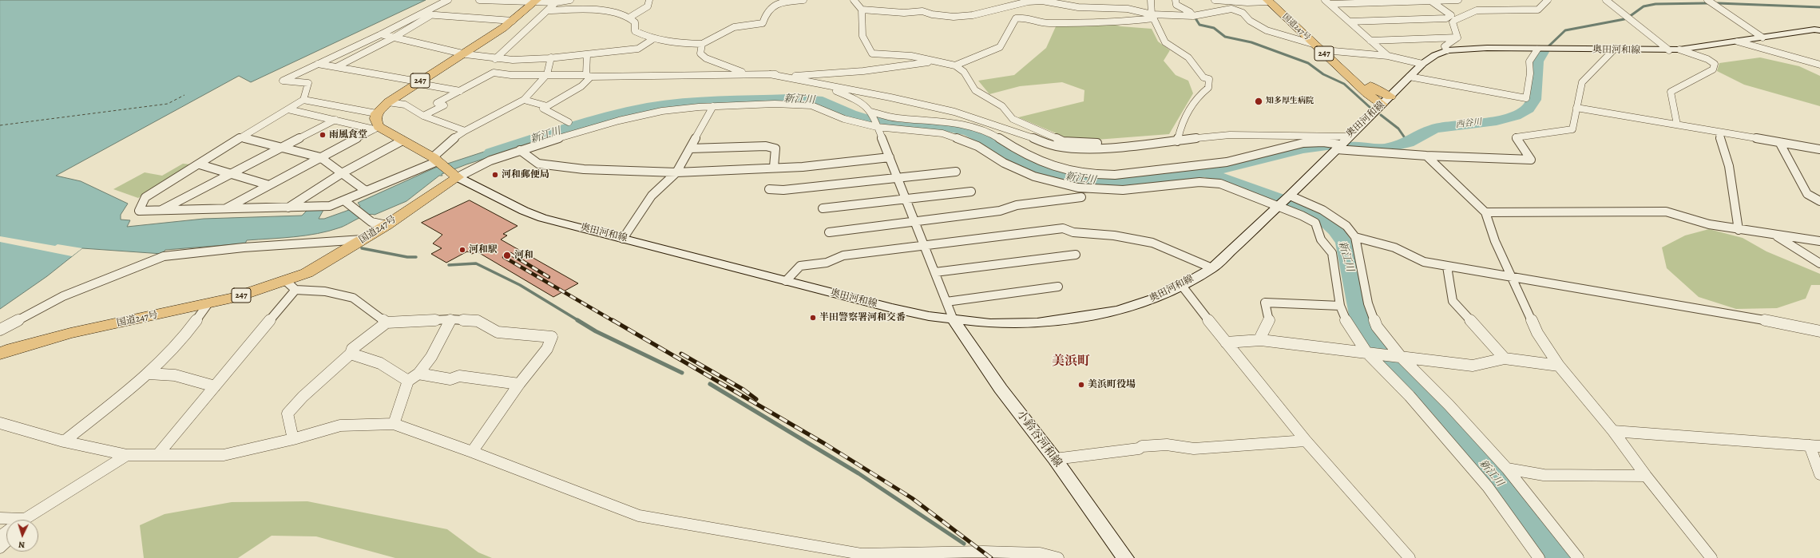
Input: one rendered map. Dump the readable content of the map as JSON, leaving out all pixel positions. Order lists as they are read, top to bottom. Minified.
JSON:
{"streets":{"highway":["国道247号","247"],"main road":["奥田河和線","小鈴谷河和線"]},"crossings":[["国道247号","奥田河和線"],["奥田河和線","小鈴谷河和線"]],"districts":["美浜町"],"water":["新江川","西谷川"],"places":["知多厚生病院","雨風食堂","河和郵便局","河和駅","河和","半田警察署河和交番","美浜町役場"],"north":"bottom"}
